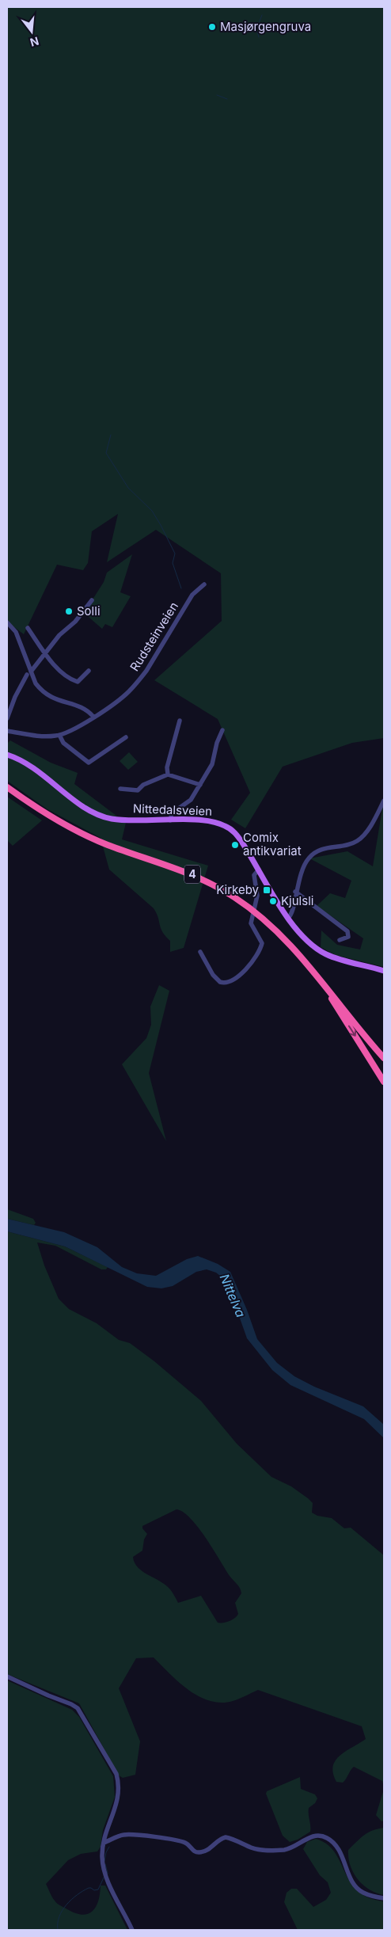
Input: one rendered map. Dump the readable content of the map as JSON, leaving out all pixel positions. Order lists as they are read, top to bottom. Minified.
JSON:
{"streets":{"highway":["4"],"main road":["Nittedalsveien"],"street":["Rudsteinveien"]},"water":["Nittelva"],"places":{"other":["Masjørgengruva","Solli","Comix antikvariat","Kjulsli"],"transit":["Kirkeby"]},"north":"bottom"}
